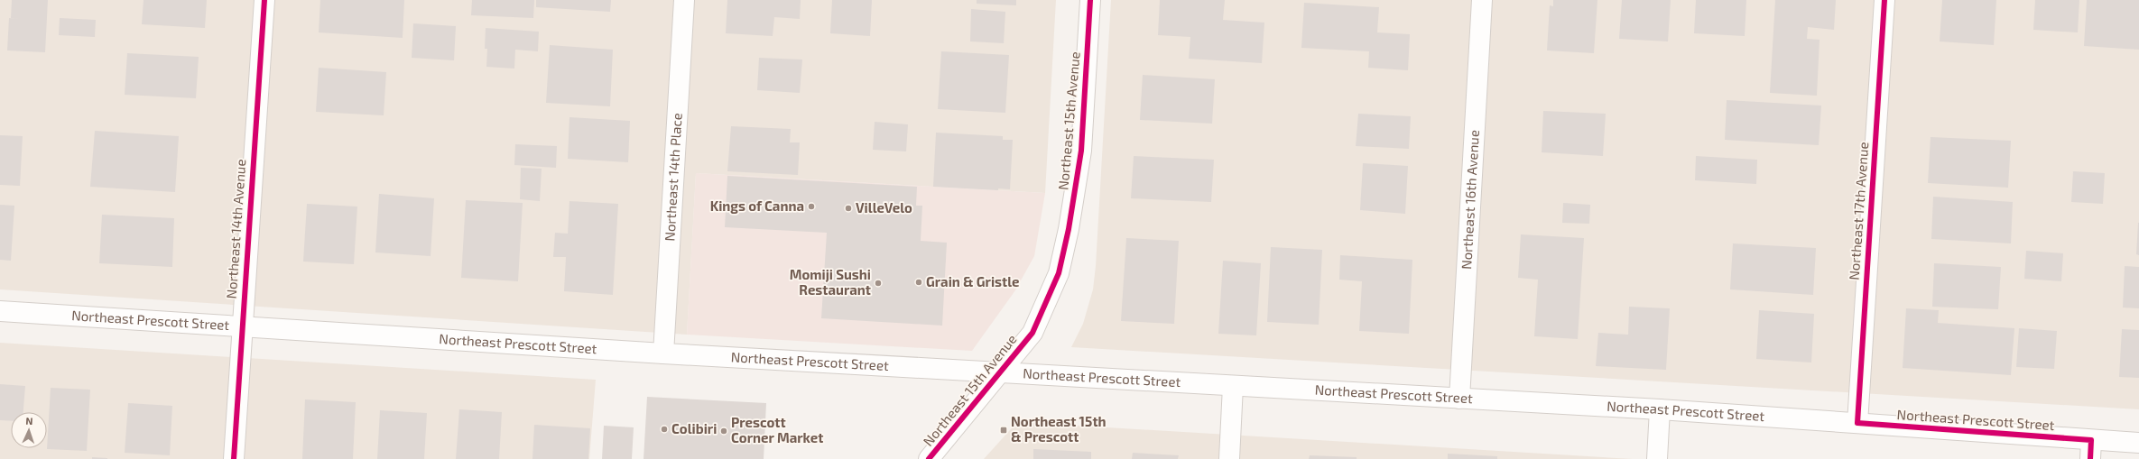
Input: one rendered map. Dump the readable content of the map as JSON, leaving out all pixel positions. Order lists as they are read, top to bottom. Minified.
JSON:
{"streets":{"street":["Northeast 15th Avenue","Northeast 14th Place","Northeast 16th Avenue","Northeast 17th Avenue","Northeast 14th Avenue","Northeast Prescott Street"]},"crossings":[["Northeast 15th Avenue","Northeast Prescott Street"],["Northeast 14th Place","Northeast Prescott Street"],["Northeast 16th Avenue","Northeast Prescott Street"],["Northeast 17th Avenue","Northeast Prescott Street"],["Northeast 14th Avenue","Northeast Prescott Street"]],"places":{"other":["Kings of Canna","VilleVelo","Grain & Gristle","Momiji Sushi Restaurant","Colibiri","Prescott Corner Market"],"transit":["Northeast 15th & Prescott"]},"north":"top"}
